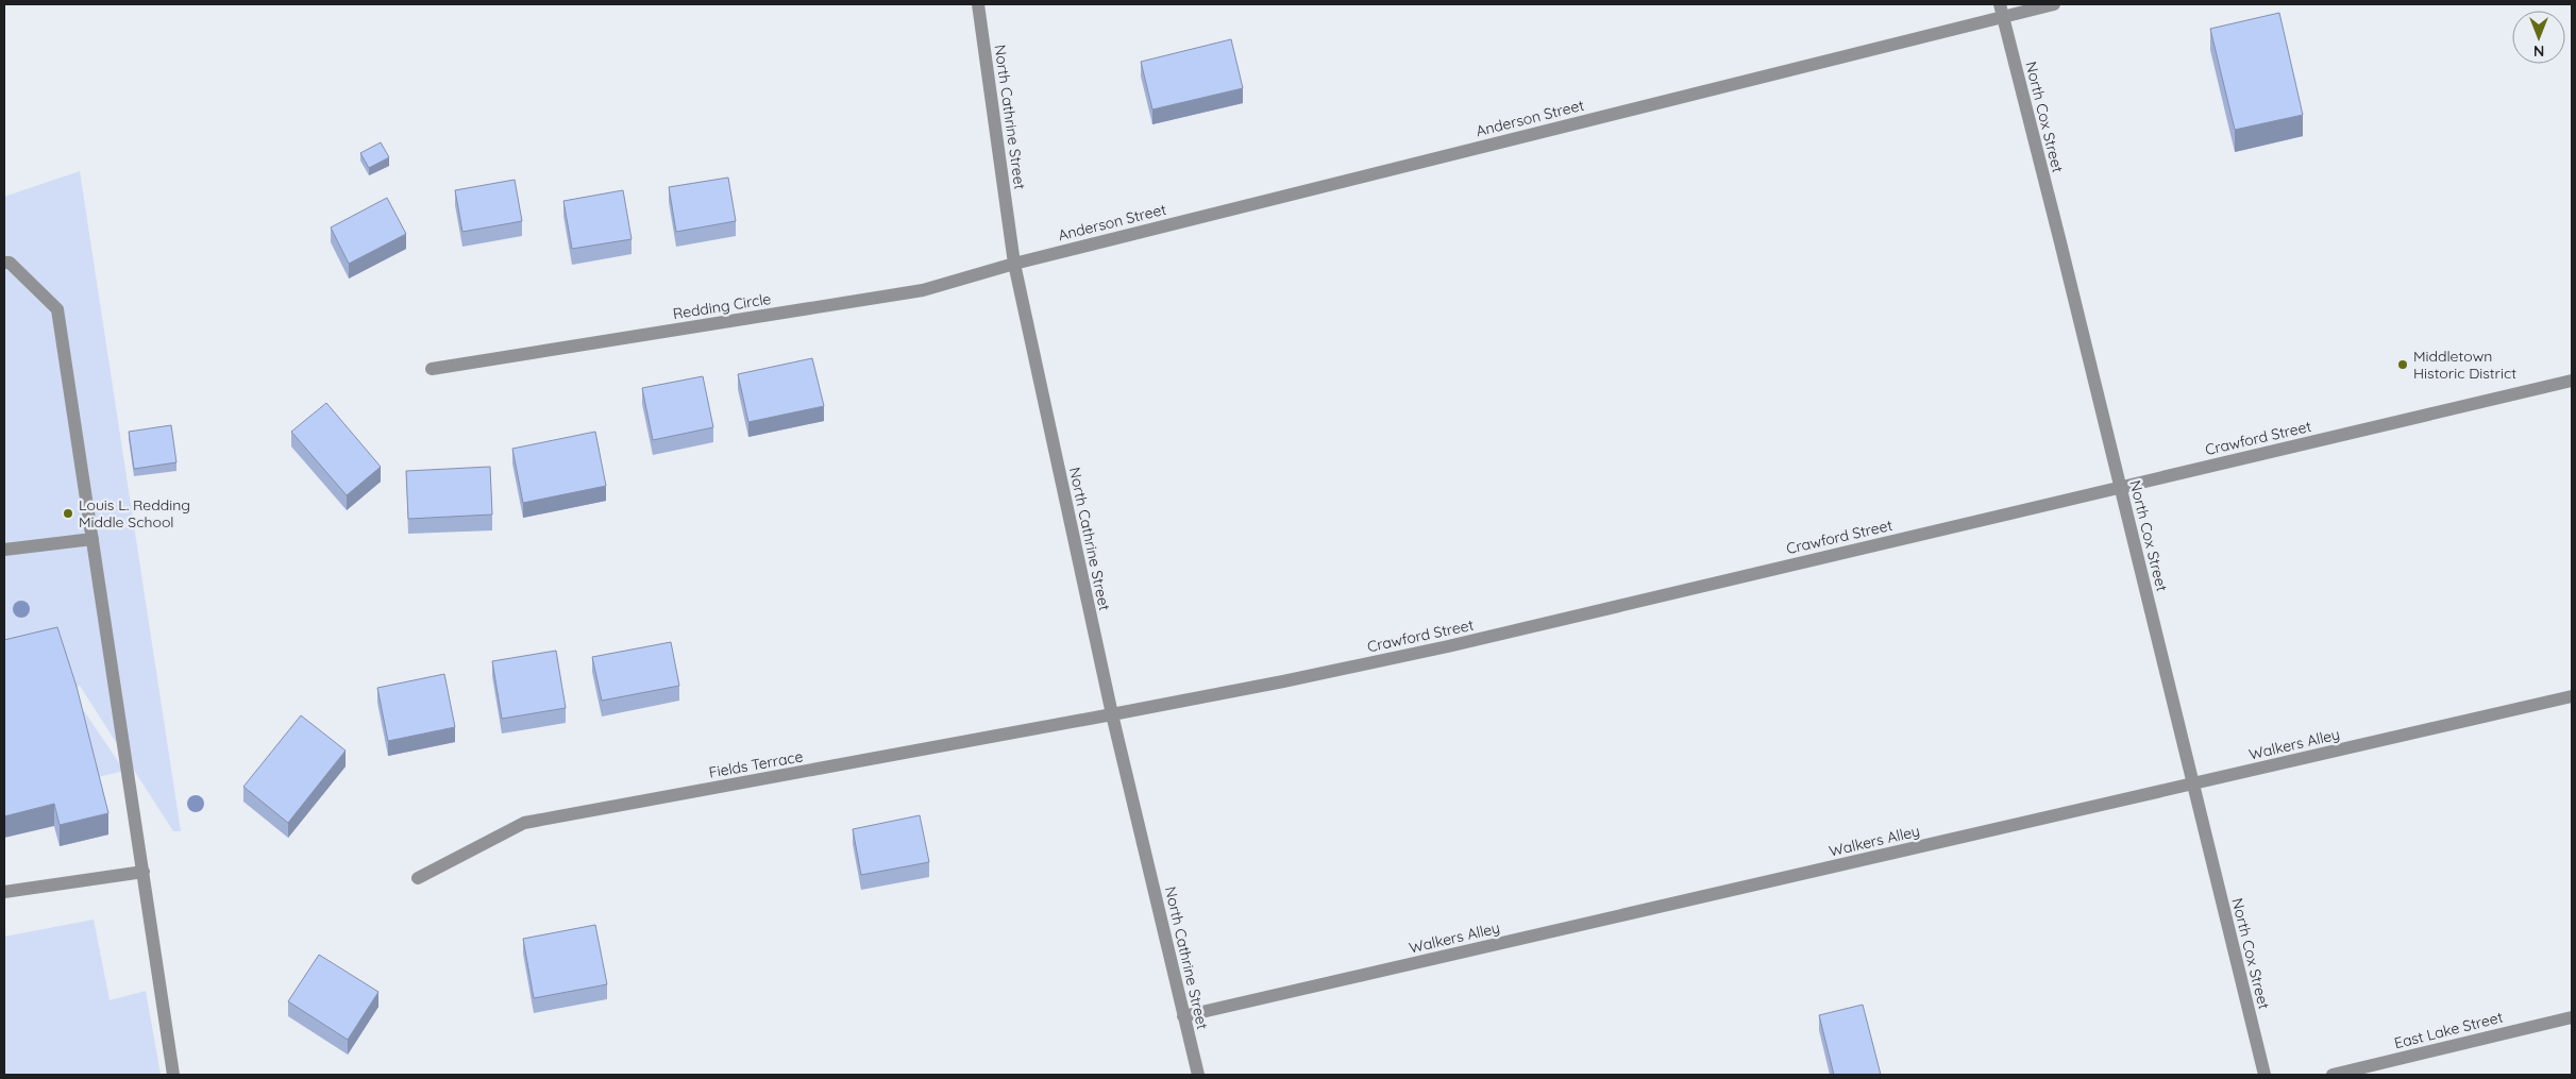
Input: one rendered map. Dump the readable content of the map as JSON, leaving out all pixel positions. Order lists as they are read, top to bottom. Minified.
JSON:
{"streets":{"street":["North Cathrine Street","North Cox Street","Anderson Street","Redding Circle","Crawford Street","Walkers Alley","Fields Terrace","East Lake Street"]},"crossings":[["North Cathrine Street","Anderson Street"],["North Cathrine Street","Redding Circle"],["North Cathrine Street","Crawford Street"],["North Cathrine Street","Walkers Alley"],["North Cathrine Street","Fields Terrace"],["North Cox Street","Anderson Street"],["North Cox Street","Crawford Street"],["North Cox Street","Walkers Alley"],["Anderson Street","Redding Circle"],["Crawford Street","Fields Terrace"]],"places":["Middletown Historic District","Louis L. Redding Middle School"],"north":"bottom"}
